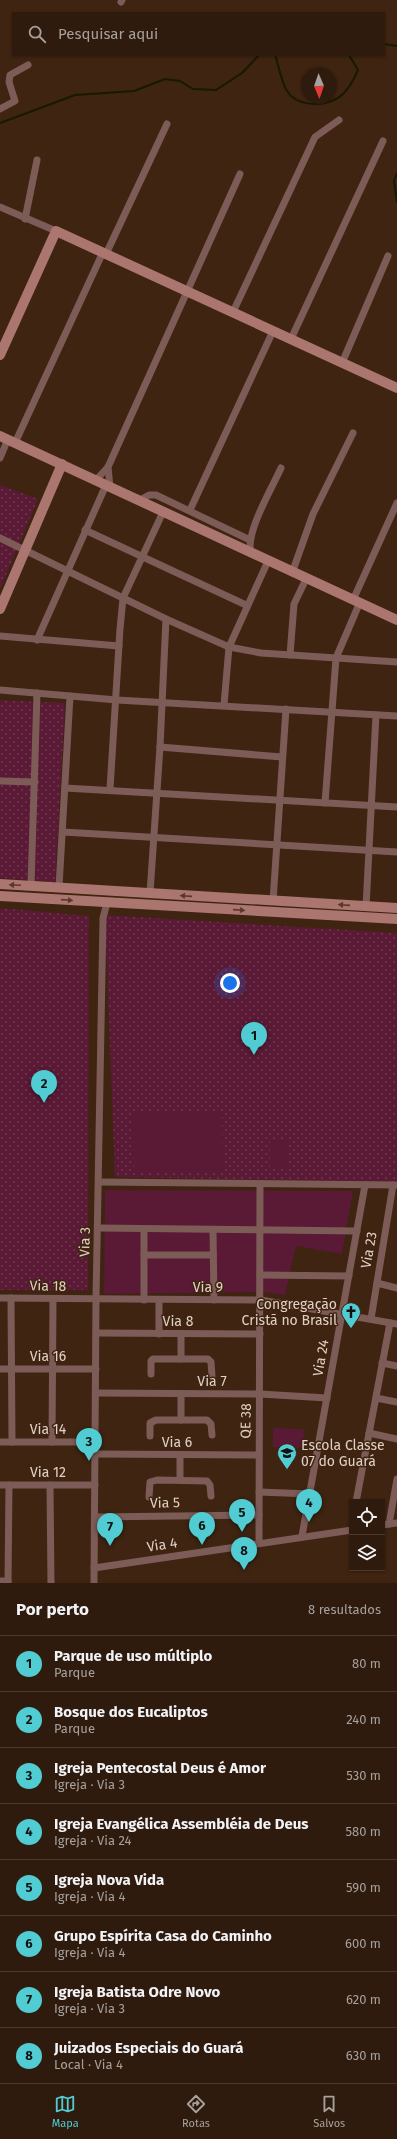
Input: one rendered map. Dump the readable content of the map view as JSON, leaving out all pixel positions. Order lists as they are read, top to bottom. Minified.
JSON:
{"streets":{"street":["Via 3","Via 23","Via 18","Via 9","Via 8","Via 16","Via 24","Via 7","QE 38","Via 14","Via 6","Via 12","Via 5","Via 4"]},"crossings":[["Via 3","Via 18"],["Via 3","Via 9"],["Via 3","Via 8"],["Via 3","Via 16"],["Via 3","Via 7"],["Via 3","Via 14"],["Via 3","Via 6"],["Via 3","Via 12"],["Via 3","Via 5"],["Via 3","Via 4"],["Via 23","Via 9"],["Via 18","Via 9"],["Via 9","Via 24"],["Via 9","QE 38"],["Via 8","QE 38"],["Via 24","Via 7"],["Via 24","Via 4"],["Via 7","QE 38"],["QE 38","Via 6"],["QE 38","Via 5"],["QE 38","Via 4"]],"places":{"church":["Congregação Cristã no Brasil"],"school or university":["Escola Classe 07 do Guará"]},"north":"bottom","page":{"search":"Pesquisar aqui","pins":["1","2","3","4","5","6","7","8"],"heading":["Por perto","8 resultados"],"list":[{"mark":"1","name":"Parque de uso múltiplo","note":"Parque","value":"80 m"},{"mark":"2","name":"Bosque dos Eucaliptos","note":"Parque","value":"240 m"},{"mark":"3","name":"Igreja Pentecostal Deus é Amor","note":"Igreja · Via 3","value":"530 m"},{"mark":"4","name":"Igreja Evangélica Assembléia de Deus","note":"Igreja · Via 24","value":"580 m"},{"mark":"5","name":"Igreja Nova Vida","note":"Igreja · Via 4","value":"590 m"},{"mark":"6","name":"Grupo Espírita Casa do Caminho","note":"Igreja · Via 4","value":"600 m"},{"mark":"7","name":"Igreja Batista Odre Novo","note":"Igreja · Via 3","value":"620 m"},{"mark":"8","name":"Juizados Especiais do Guará","note":"Local · Via 4","value":"630 m"}],"nav":["Mapa","Rotas","Salvos"]}}
